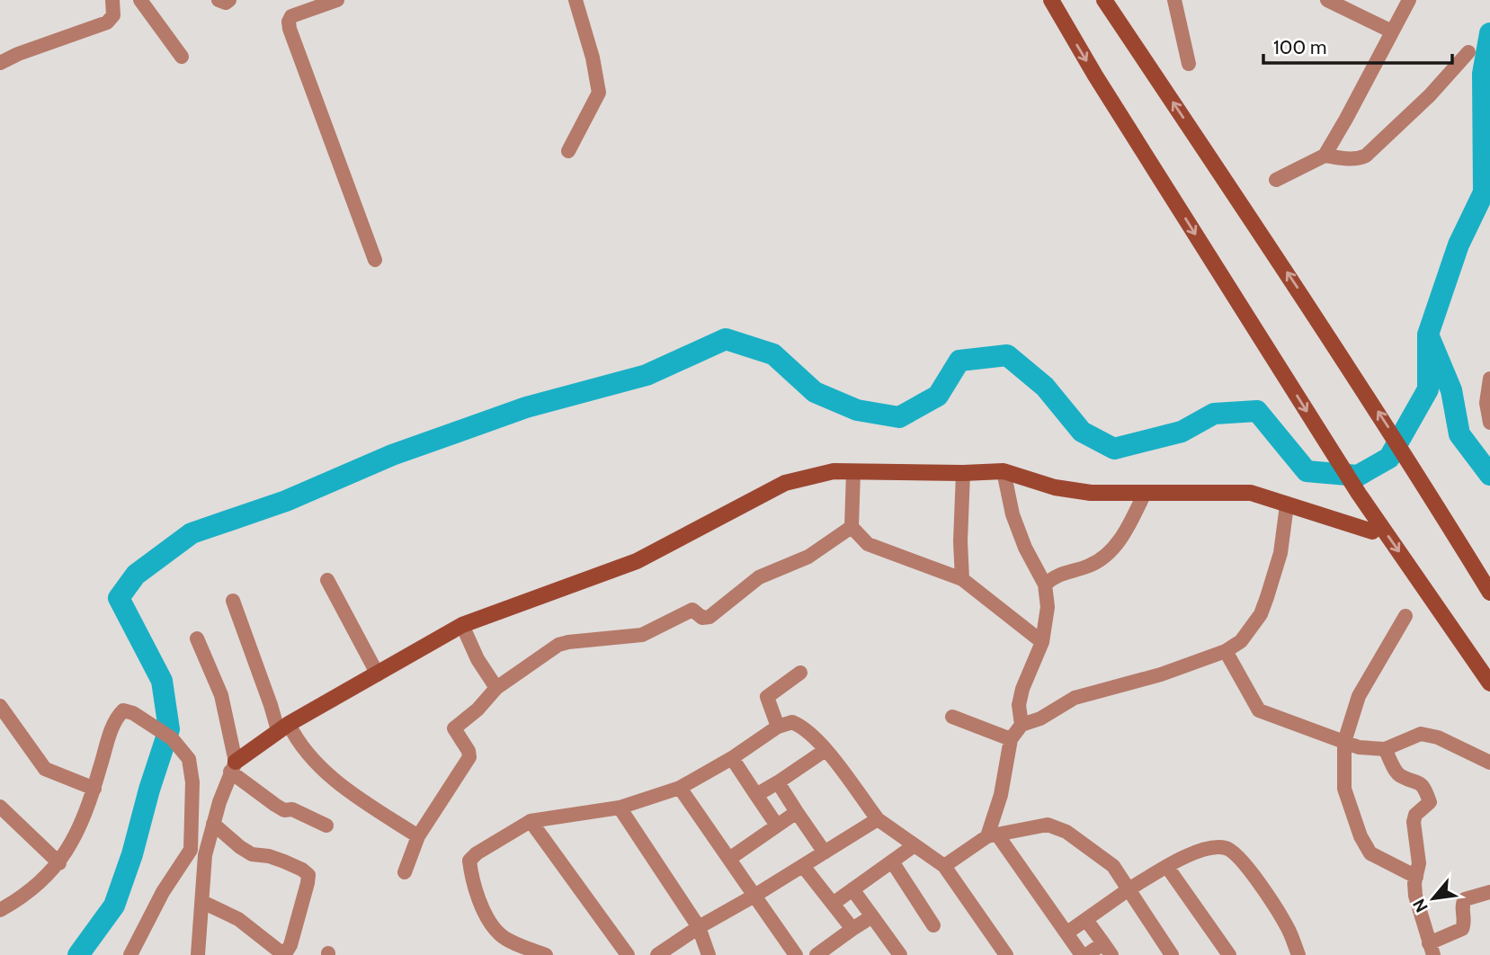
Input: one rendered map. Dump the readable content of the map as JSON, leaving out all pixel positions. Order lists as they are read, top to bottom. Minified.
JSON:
{"scale_bar":"100 m","north":"bottom left"}
